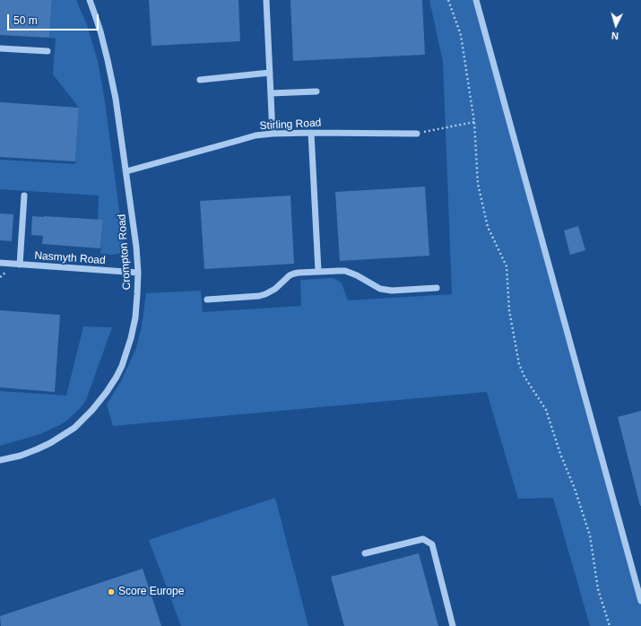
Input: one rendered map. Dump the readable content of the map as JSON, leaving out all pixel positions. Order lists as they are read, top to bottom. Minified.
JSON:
{"streets":{"street":["Stirling Road","Crompton Road","Nasmyth Road"]},"crossings":[["Stirling Road","Crompton Road"],["Crompton Road","Nasmyth Road"]],"places":["Score Europe"],"scale_bar":"50 m","north":"bottom"}
